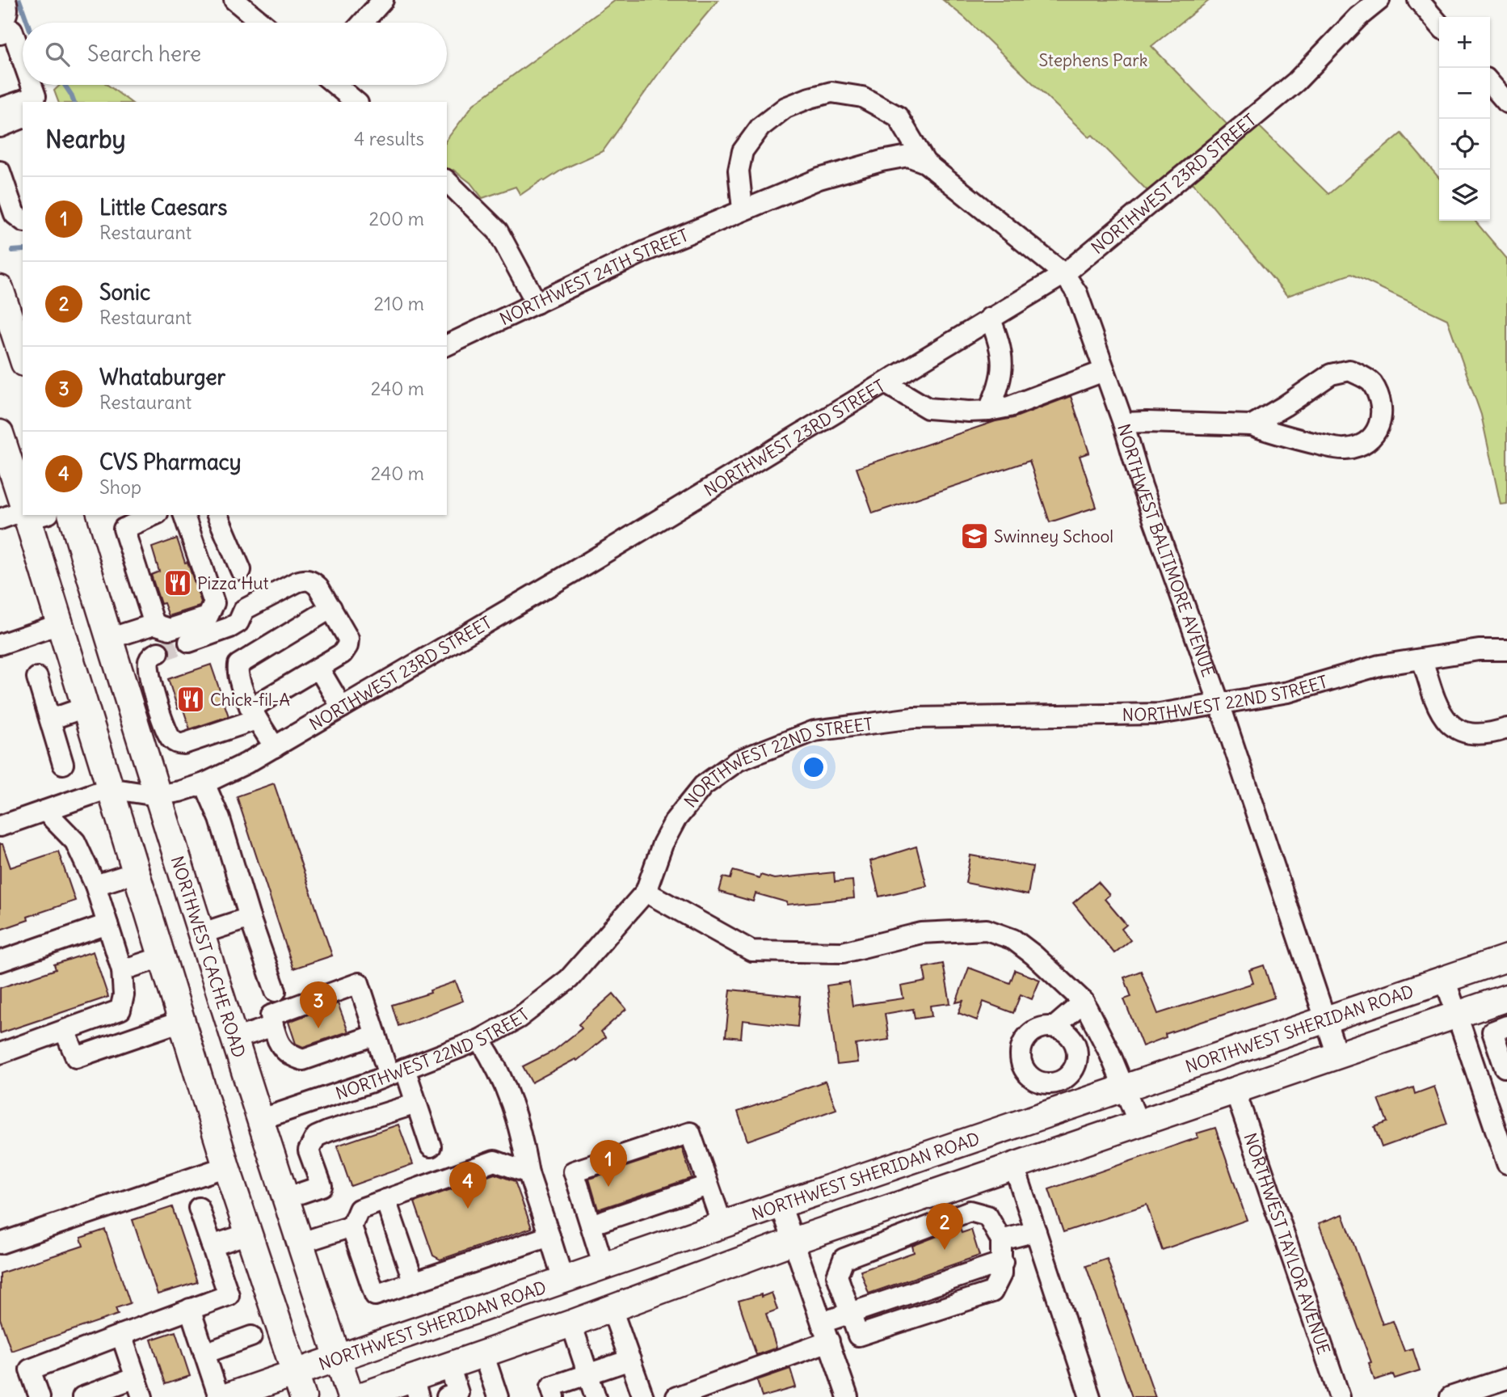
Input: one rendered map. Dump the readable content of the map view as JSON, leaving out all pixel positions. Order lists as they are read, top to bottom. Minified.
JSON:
{"streets":{"main road":["NORTHWEST CACHE ROAD","NORTHWEST SHERIDAN ROAD"],"street":["NORTHWEST 23RD STREET","NORTHWEST 24TH STREET","NORTHWEST BALTIMORE AVENUE","NORTHWEST 22ND STREET","NORTHWEST TAYLOR AVENUE"]},"crossings":[["NORTHWEST 23RD STREET","NORTHWEST 24TH STREET"],["NORTHWEST 23RD STREET","NORTHWEST BALTIMORE AVENUE"],["NORTHWEST 23RD STREET","NORTHWEST CACHE ROAD"],["NORTHWEST 24TH STREET","NORTHWEST BALTIMORE AVENUE"],["NORTHWEST BALTIMORE AVENUE","NORTHWEST 22ND STREET"],["NORTHWEST BALTIMORE AVENUE","NORTHWEST SHERIDAN ROAD"],["NORTHWEST 22ND STREET","NORTHWEST CACHE ROAD"],["NORTHWEST CACHE ROAD","NORTHWEST SHERIDAN ROAD"]],"parks":["Stephens Park"],"places":{"school or university":["Swinney School"],"restaurant":["Pizza Hut","Chick-fil-A"]},"page":{"map_buttons":["+","−"],"search":"Search here","heading":["Nearby","4 results"],"list":[{"mark":"1","name":"Little Caesars","note":"Restaurant","value":"200 m"},{"mark":"2","name":"Sonic","note":"Restaurant","value":"210 m"},{"mark":"3","name":"Whataburger","note":"Restaurant","value":"240 m"},{"mark":"4","name":"CVS Pharmacy","note":"Shop","value":"240 m"}],"pins":["3","1","4","2"]}}
